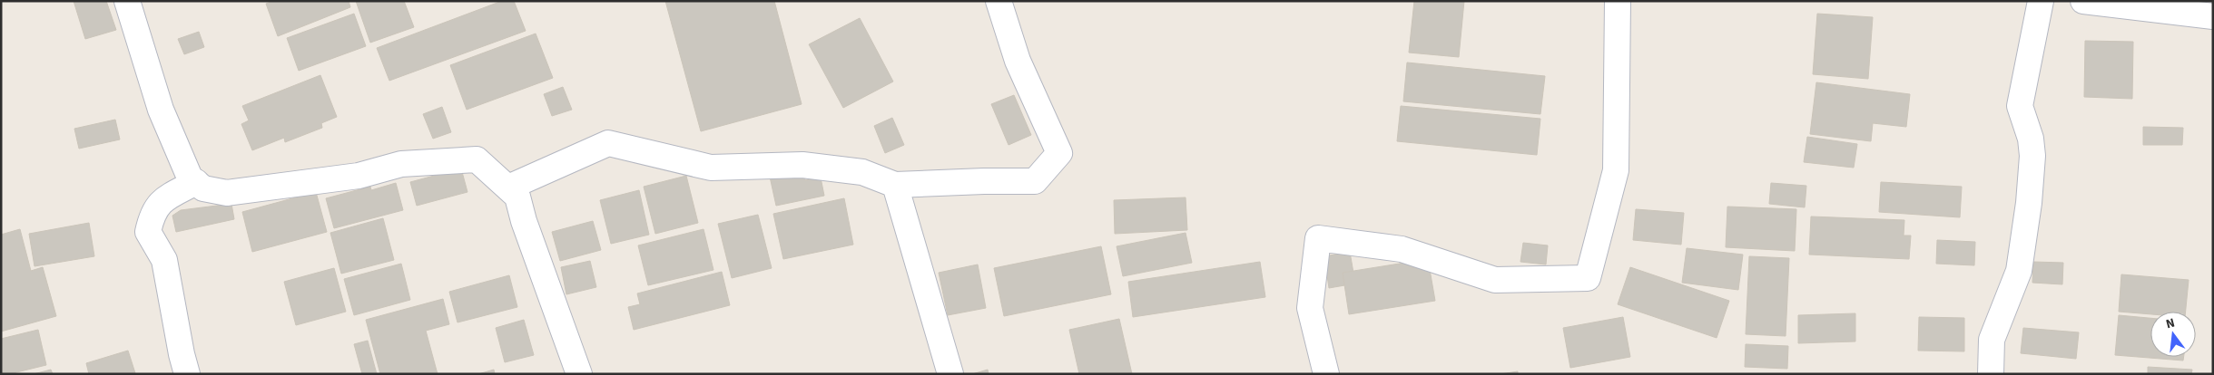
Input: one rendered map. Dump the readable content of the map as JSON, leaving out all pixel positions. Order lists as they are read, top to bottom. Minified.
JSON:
{"north":"top"}
